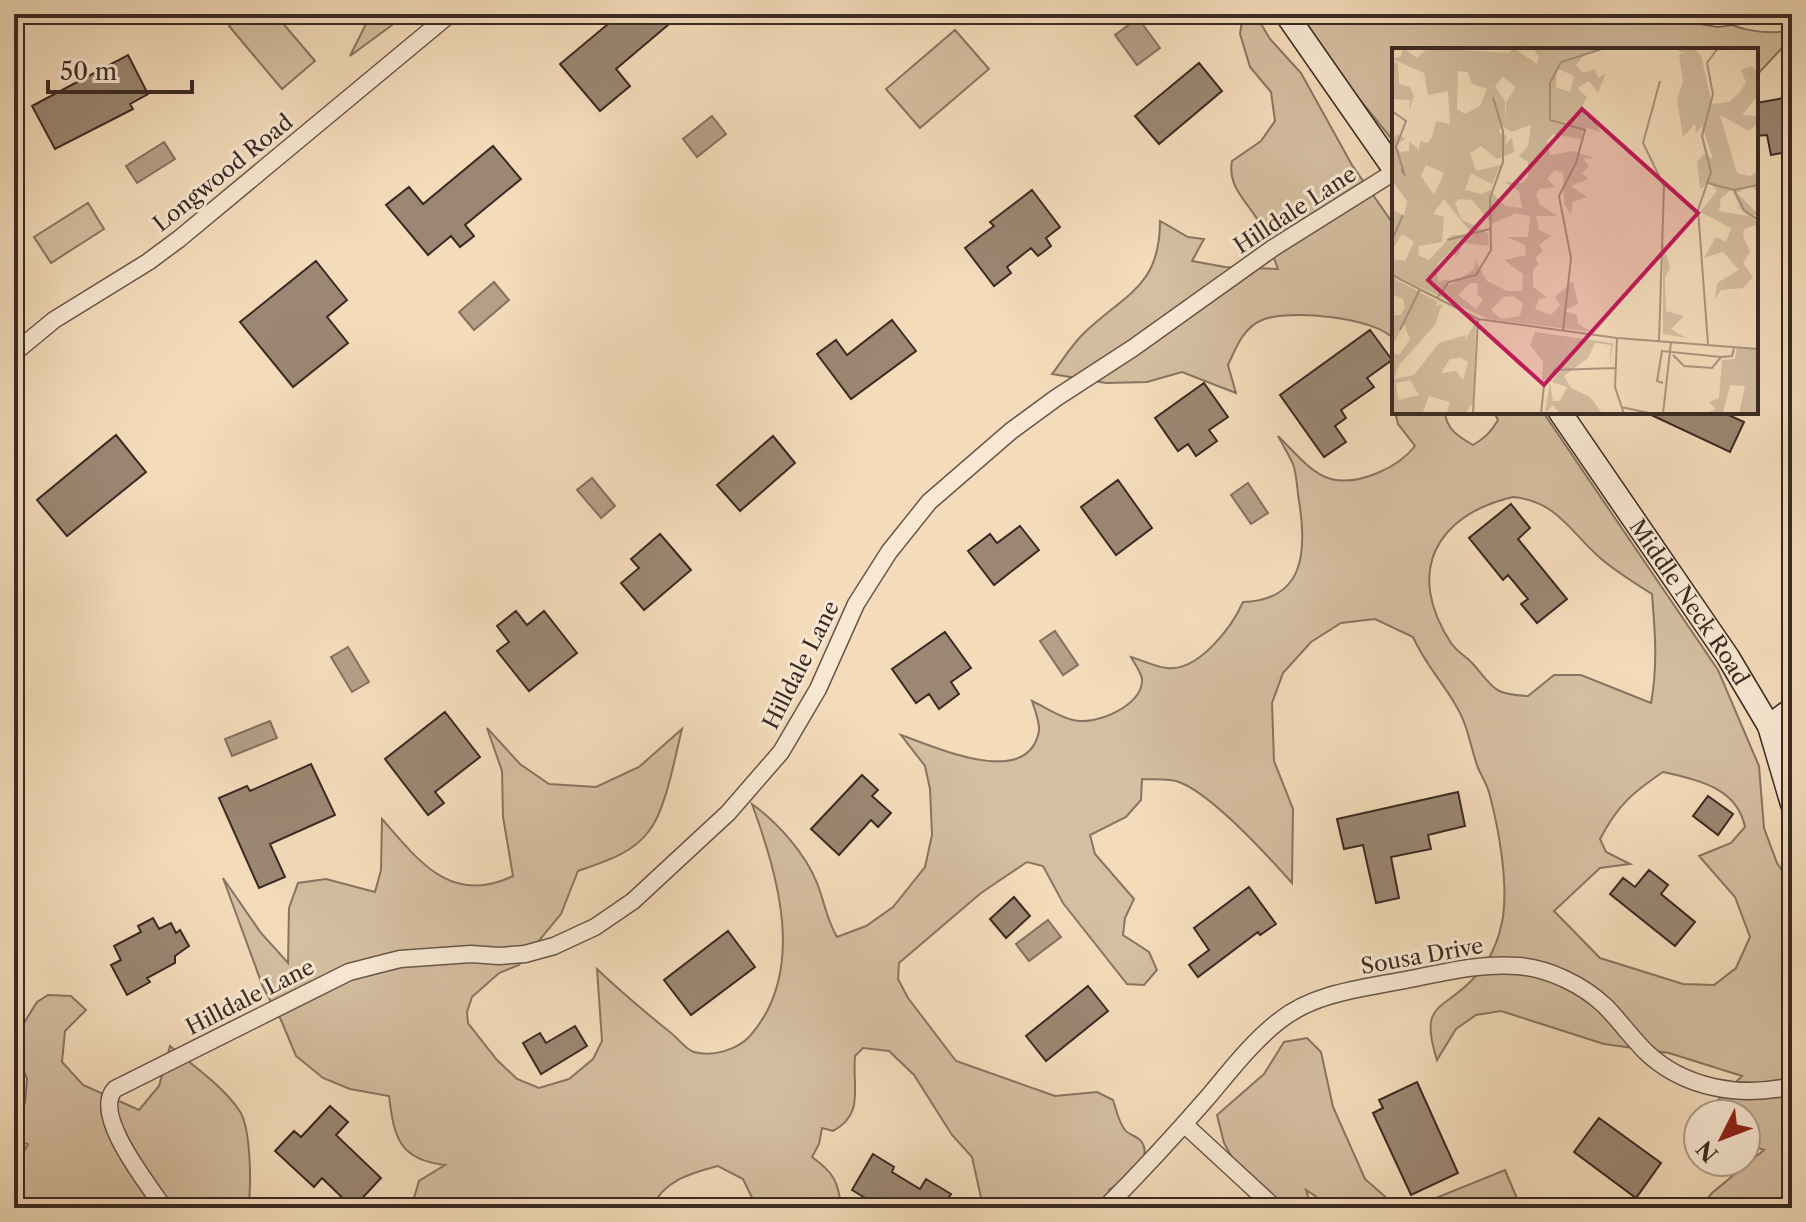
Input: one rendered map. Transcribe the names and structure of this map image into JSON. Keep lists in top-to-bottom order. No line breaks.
{"streets":{"main road":["Middle Neck Road"],"street":["Longwood Road","Hilldale Lane","Sousa Drive"]},"scale_bar":"50 m","north":"bottom left"}
